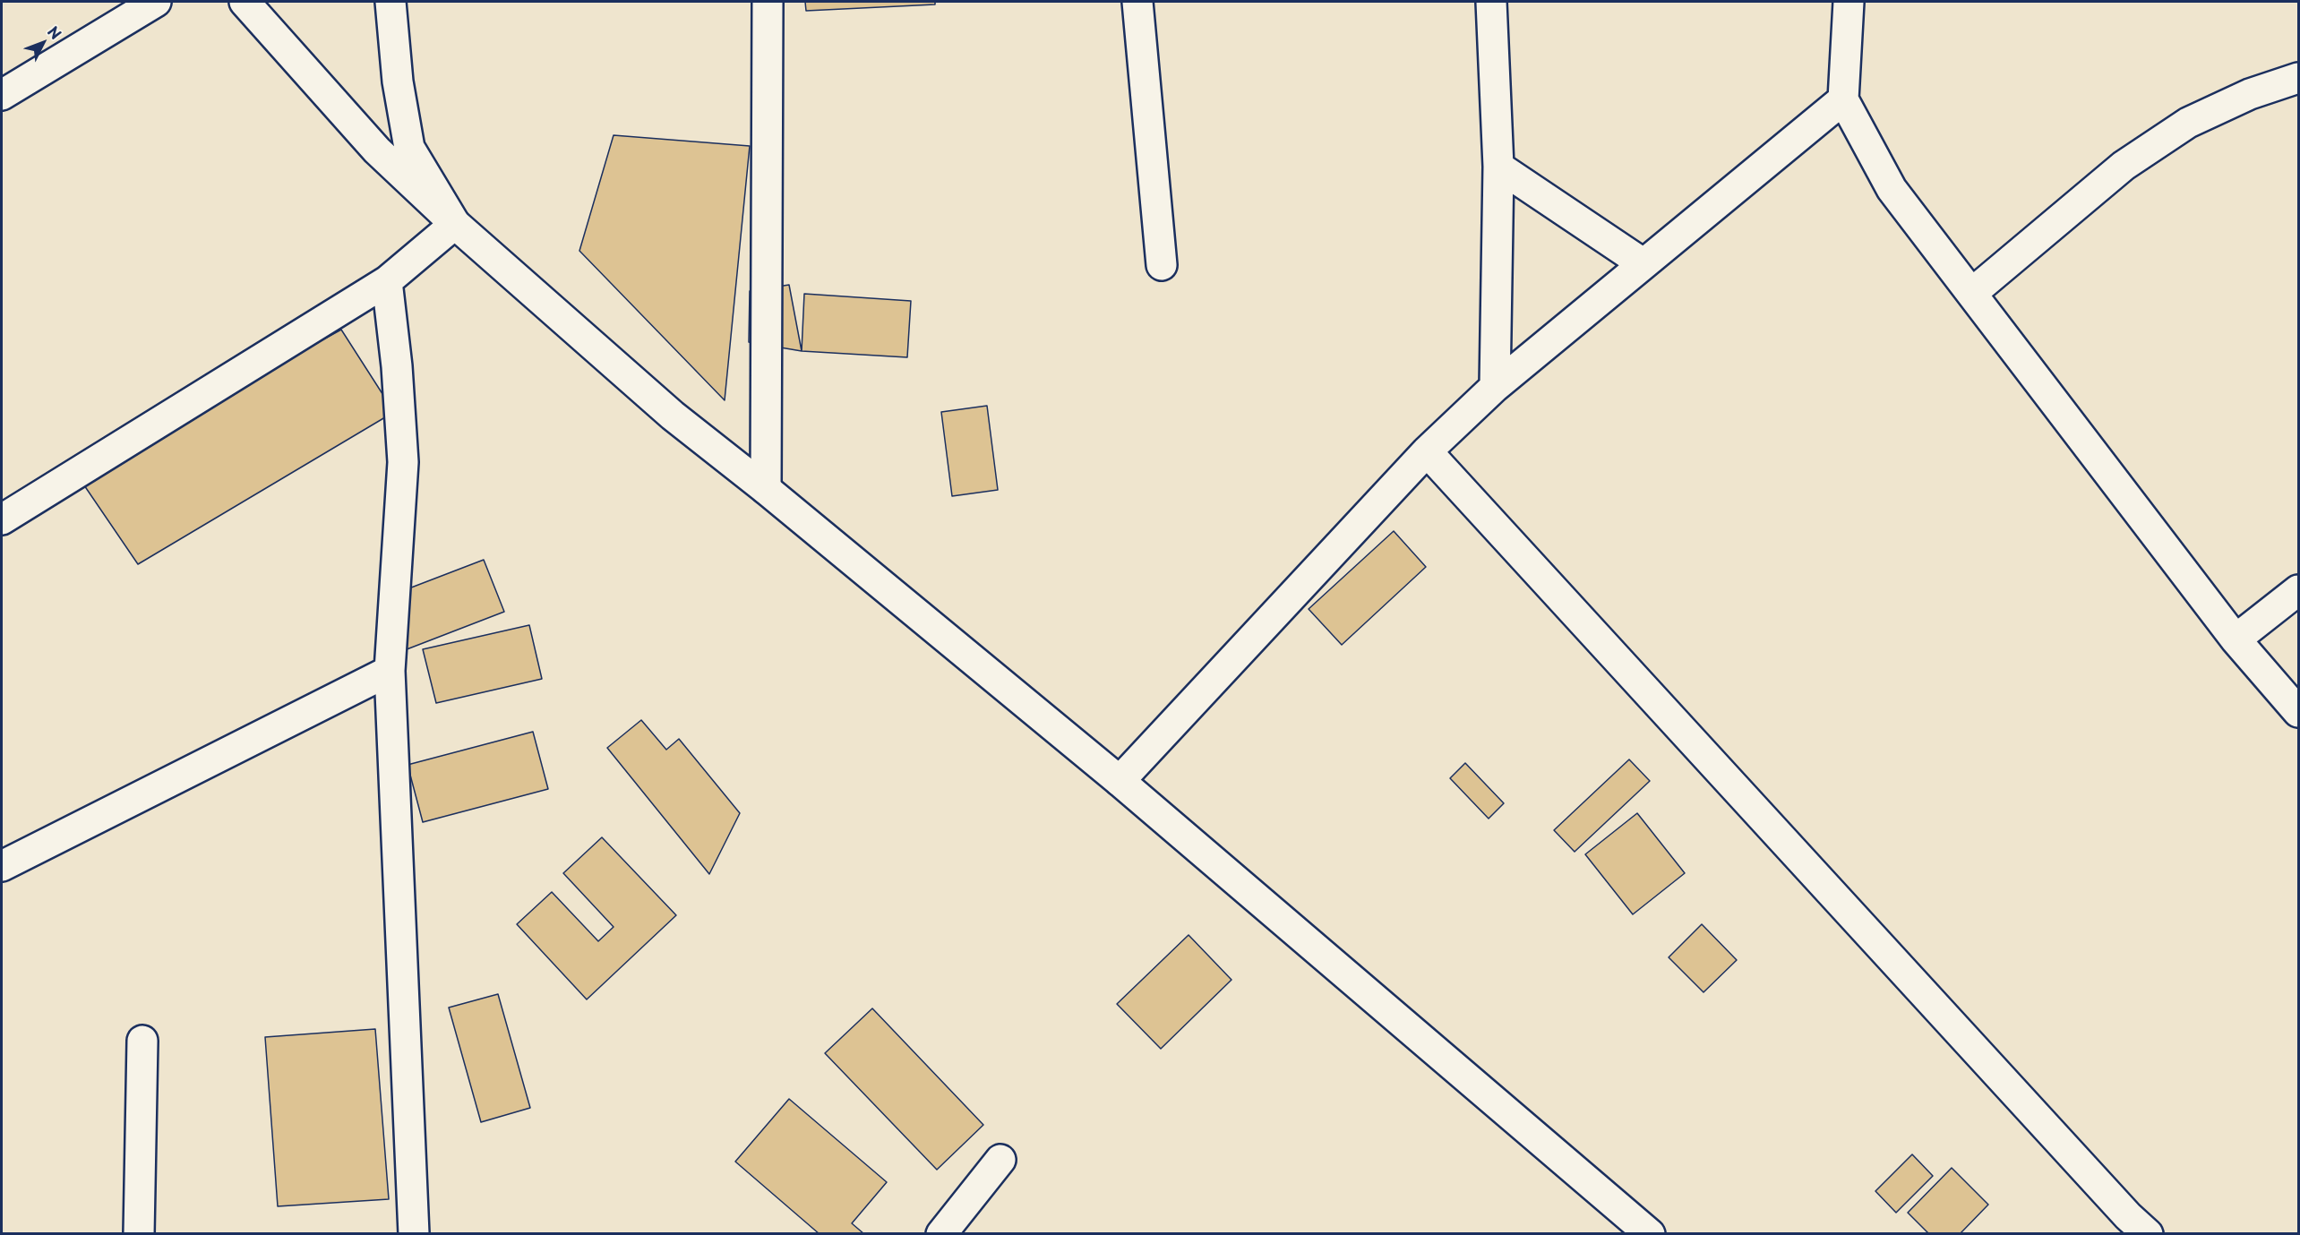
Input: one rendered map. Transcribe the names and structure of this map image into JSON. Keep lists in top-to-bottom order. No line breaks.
{"north":"top right"}
